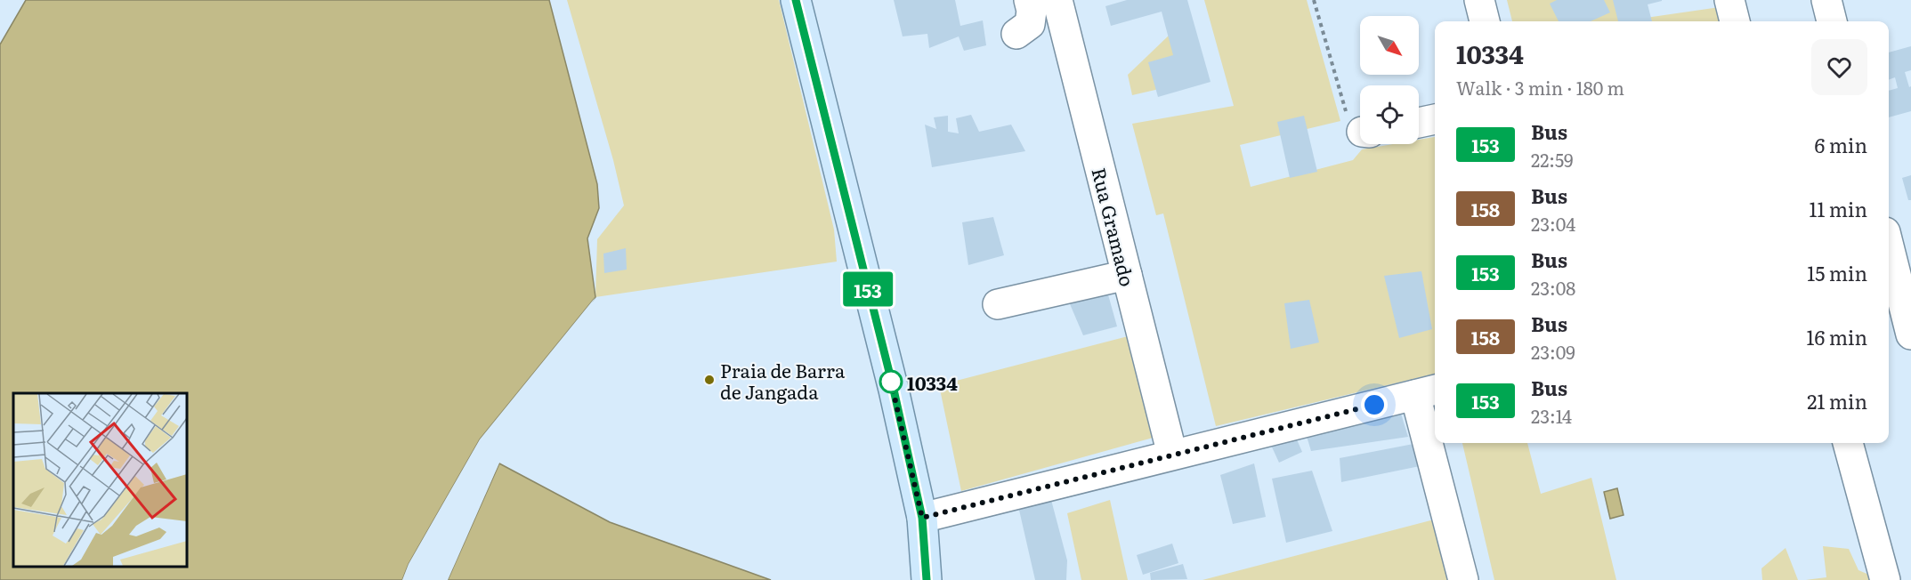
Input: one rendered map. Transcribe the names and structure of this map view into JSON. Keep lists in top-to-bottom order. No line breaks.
{"streets":{"street":["Rua Gramado"]},"places":["Praia de Barra de Jangada","10334"],"lines":["bus line 153"],"north":"bottom right","page":{"on_map":"153","heading":["10334","Walk · 3 min · 180 m"],"list":[{"mark":"153","name":"Bus","note":"22:59","value":"6 min"},{"mark":"158","name":"Bus","note":"23:04","value":"11 min"},{"mark":"153","name":"Bus","note":"23:08","value":"15 min"},{"mark":"158","name":"Bus","note":"23:09","value":"16 min"},{"mark":"153","name":"Bus","note":"23:14","value":"21 min"}]}}
